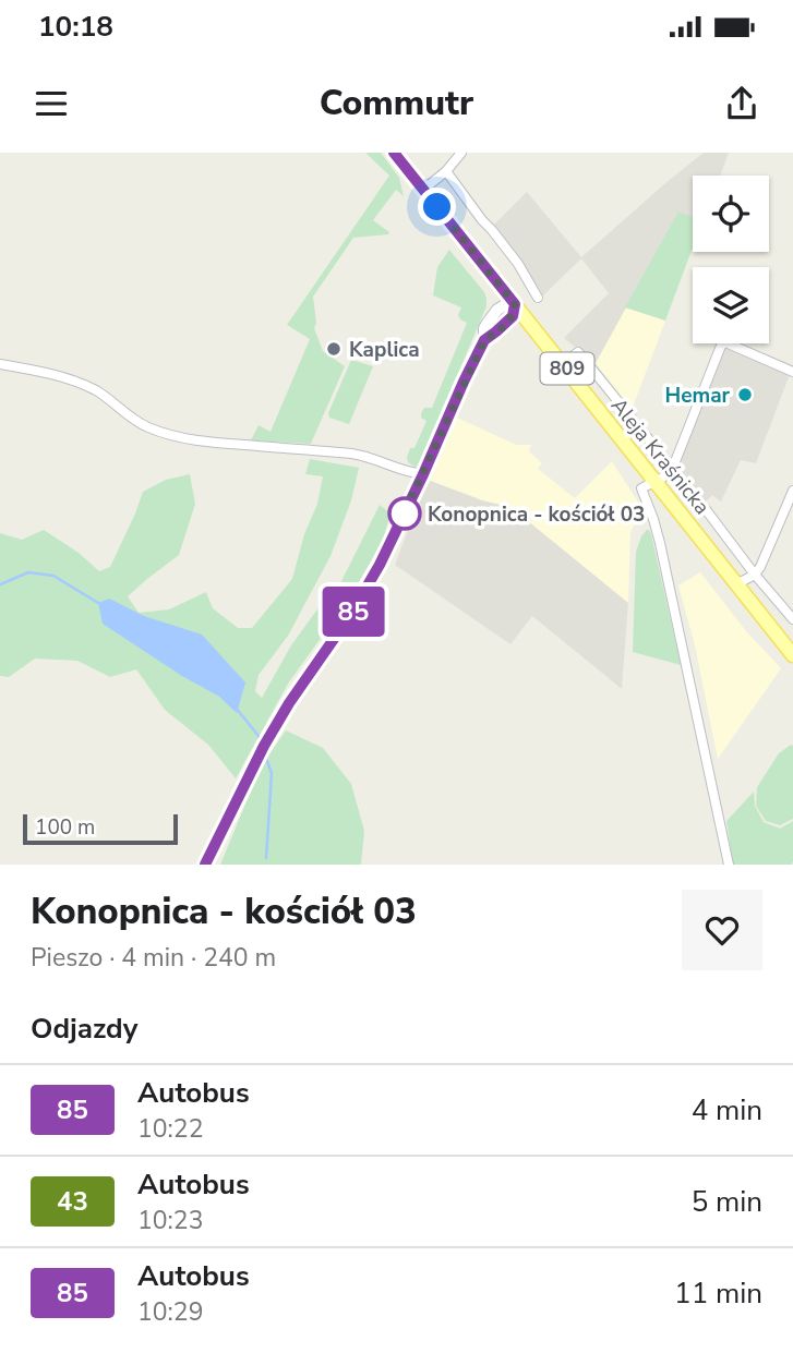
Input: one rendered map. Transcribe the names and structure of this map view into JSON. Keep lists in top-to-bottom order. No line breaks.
{"streets":{"main road":["809","Aleja Kraśnicka"]},"places":["Kaplica","Hemar","Konopnica - kościół 03"],"lines":["bus line 85"],"scale_bar":"100 m","page":{"status":"10:18","header":"Commutr","on_map":"85","scale":"100 m","heading":[["Konopnica - kościół 03","Pieszo · 4 min · 240 m"],"Odjazdy"],"list":[{"mark":"85","name":"Autobus","note":"10:22","value":"4 min"},{"mark":"43","name":"Autobus","note":"10:23","value":"5 min"},{"mark":"85","name":"Autobus","note":"10:29","value":"11 min"}]}}
